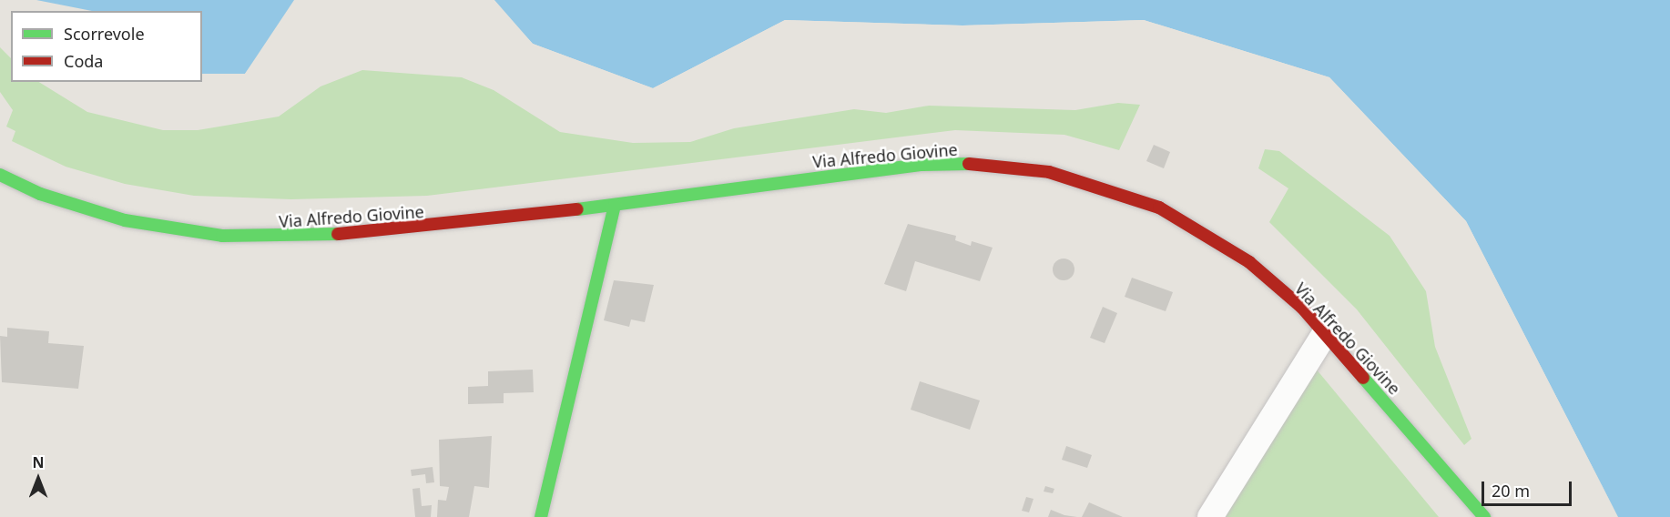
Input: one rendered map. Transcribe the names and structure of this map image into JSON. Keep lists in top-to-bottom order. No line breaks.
{"streets":{"main road":["Via Alfredo Giovine"]},"legend":["Scorrevole","Coda"],"scale_bar":"20 m","north":"top"}
